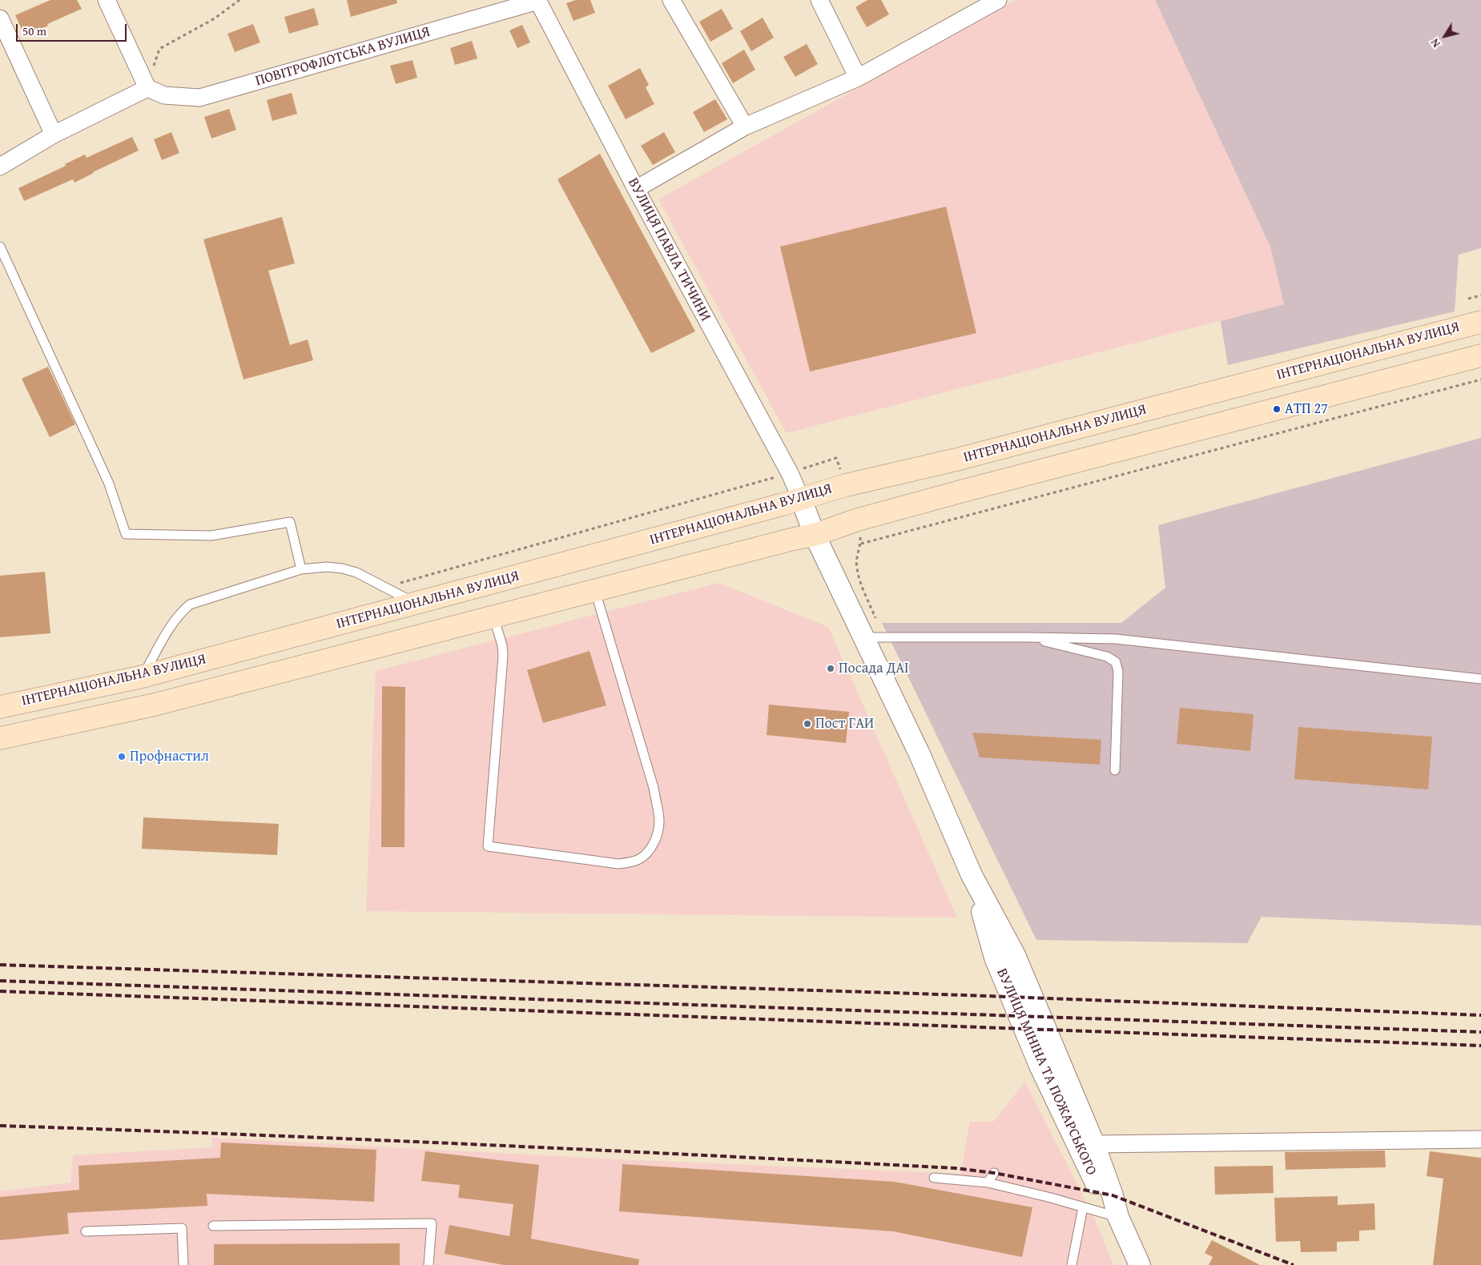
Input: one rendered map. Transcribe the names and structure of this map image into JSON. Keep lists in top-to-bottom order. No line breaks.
{"streets":{"main road":["ІНТЕРНАЦІОНАЛЬНА ВУЛИЦЯ"],"street":["ПОВІТРОФЛОТСЬКА ВУЛИЦЯ","ВУЛИЦЯ ПАВЛА ТИЧИНИ","ВУЛИЦЯ МІНІНА ТА ПОЖАРСЬКОГО"]},"crossings":[["ПОВІТРОФЛОТСЬКА ВУЛИЦЯ","ВУЛИЦЯ ПАВЛА ТИЧИНИ"],["ВУЛИЦЯ ПАВЛА ТИЧИНИ","ІНТЕРНАЦІОНАЛЬНА ВУЛИЦЯ"],["ВУЛИЦЯ ПАВЛА ТИЧИНИ","ВУЛИЦЯ МІНІНА ТА ПОЖАРСЬКОГО"],["ІНТЕРНАЦІОНАЛЬНА ВУЛИЦЯ","ВУЛИЦЯ МІНІНА ТА ПОЖАРСЬКОГО"]],"places":["АТП 27","Посада ДАІ","Пост ГАИ","Профнастил"],"scale_bar":"50 m","north":"bottom left"}
